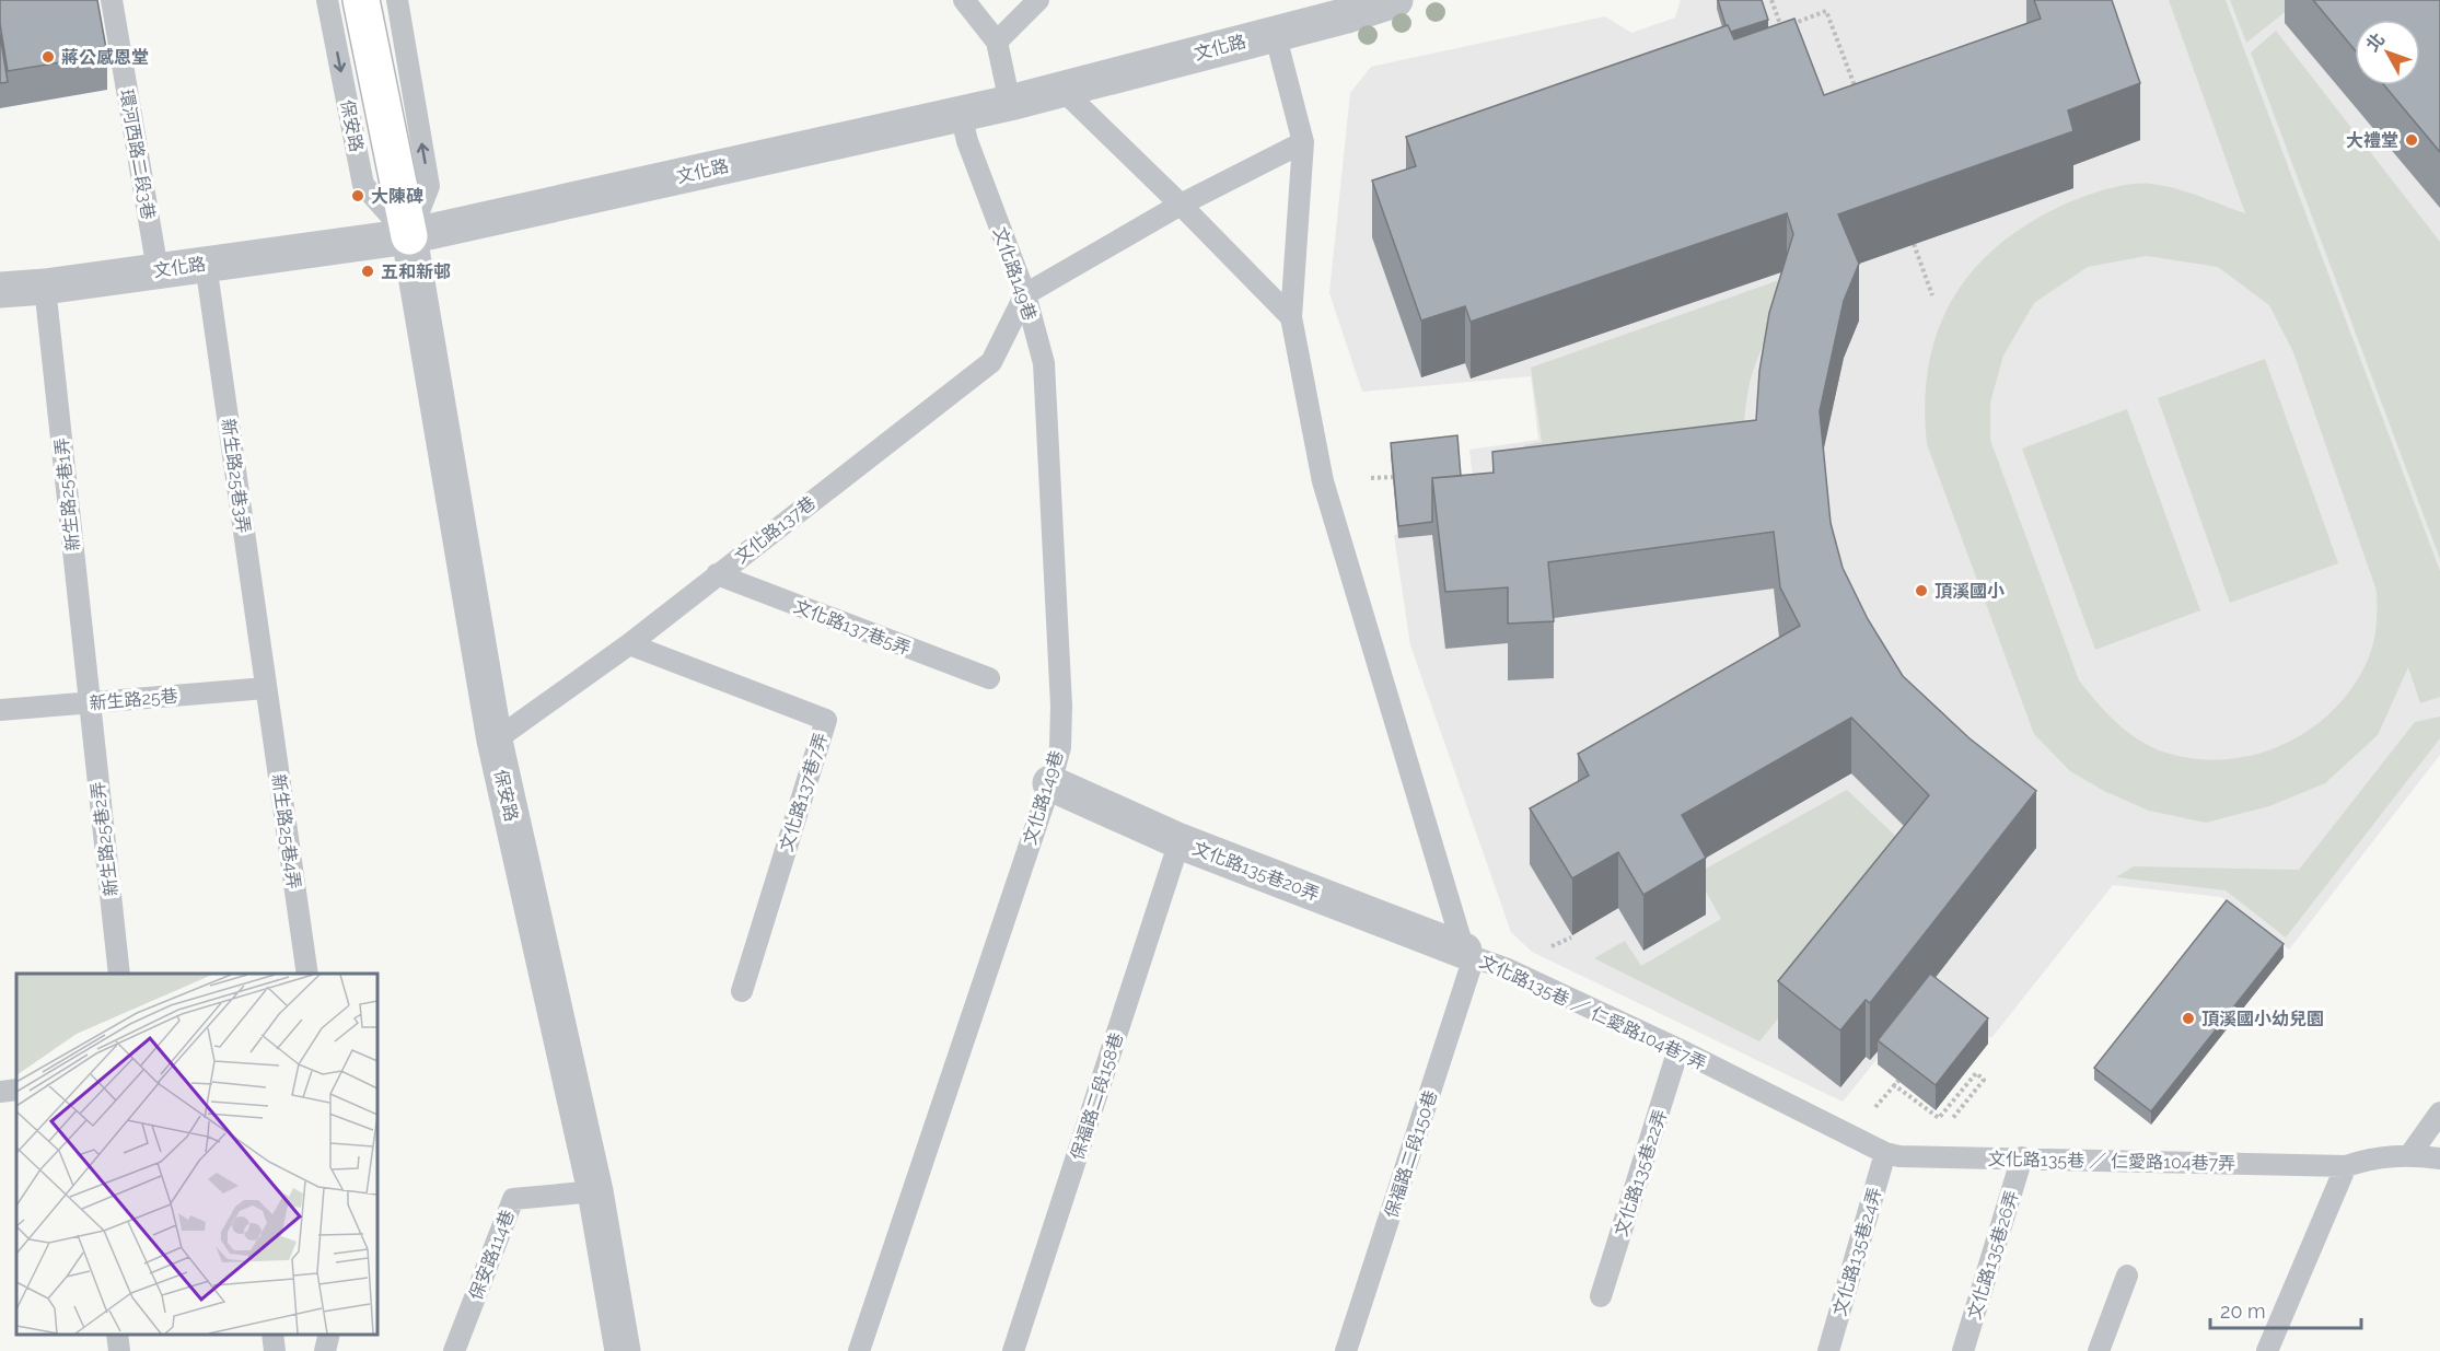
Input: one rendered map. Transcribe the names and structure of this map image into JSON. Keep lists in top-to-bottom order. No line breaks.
{"streets":{"street":["文化路","保安路","文化路135巷20弄"],"lane":["環河西路二段3巷","文化路149巷","新生路25巷3弄","新生路25巷1弄","文化路137巷","文化路137巷5弄","新生路25巷","文化路137巷7弄","新生路25巷4弄","新生路25巷2弄","文化路135巷 ／ 仁愛路104巷7弄","保福路二段158巷","保福路二段150巷","文化路135巷22弄","文化路135巷24弄","保安路114巷","文化路135巷26弄"]},"crossings":[["文化路","保安路"],["文化路","環河西路二段3巷"],["文化路","文化路149巷"],["文化路","新生路25巷3弄"],["文化路","新生路25巷1弄"],["文化路","文化路135巷 ／ 仁愛路104巷7弄"],["保安路","文化路137巷"],["保安路","保安路114巷"],["文化路149巷","文化路137巷"],["文化路149巷","文化路135巷20弄"],["新生路25巷3弄","新生路25巷"],["新生路25巷3弄","新生路25巷4弄"],["新生路25巷1弄","新生路25巷"],["新生路25巷1弄","新生路25巷2弄"],["文化路137巷","文化路137巷5弄"],["文化路137巷","文化路137巷7弄"],["新生路25巷","新生路25巷4弄"],["新生路25巷","新生路25巷2弄"],["文化路135巷20弄","文化路135巷 ／ 仁愛路104巷7弄"],["文化路135巷20弄","保福路二段158巷"],["文化路135巷20弄","保福路二段150巷"],["文化路135巷 ／ 仁愛路104巷7弄","保福路二段150巷"],["文化路135巷 ／ 仁愛路104巷7弄","文化路135巷22弄"],["文化路135巷 ／ 仁愛路104巷7弄","文化路135巷24弄"],["文化路135巷 ／ 仁愛路104巷7弄","文化路135巷26弄"]],"places":["蔣公感恩堂","大禮堂","大陳碑","五和新邨","頂溪國小","頂溪國小幼兒園"],"scale_bar":"20 m","north":"top left"}
